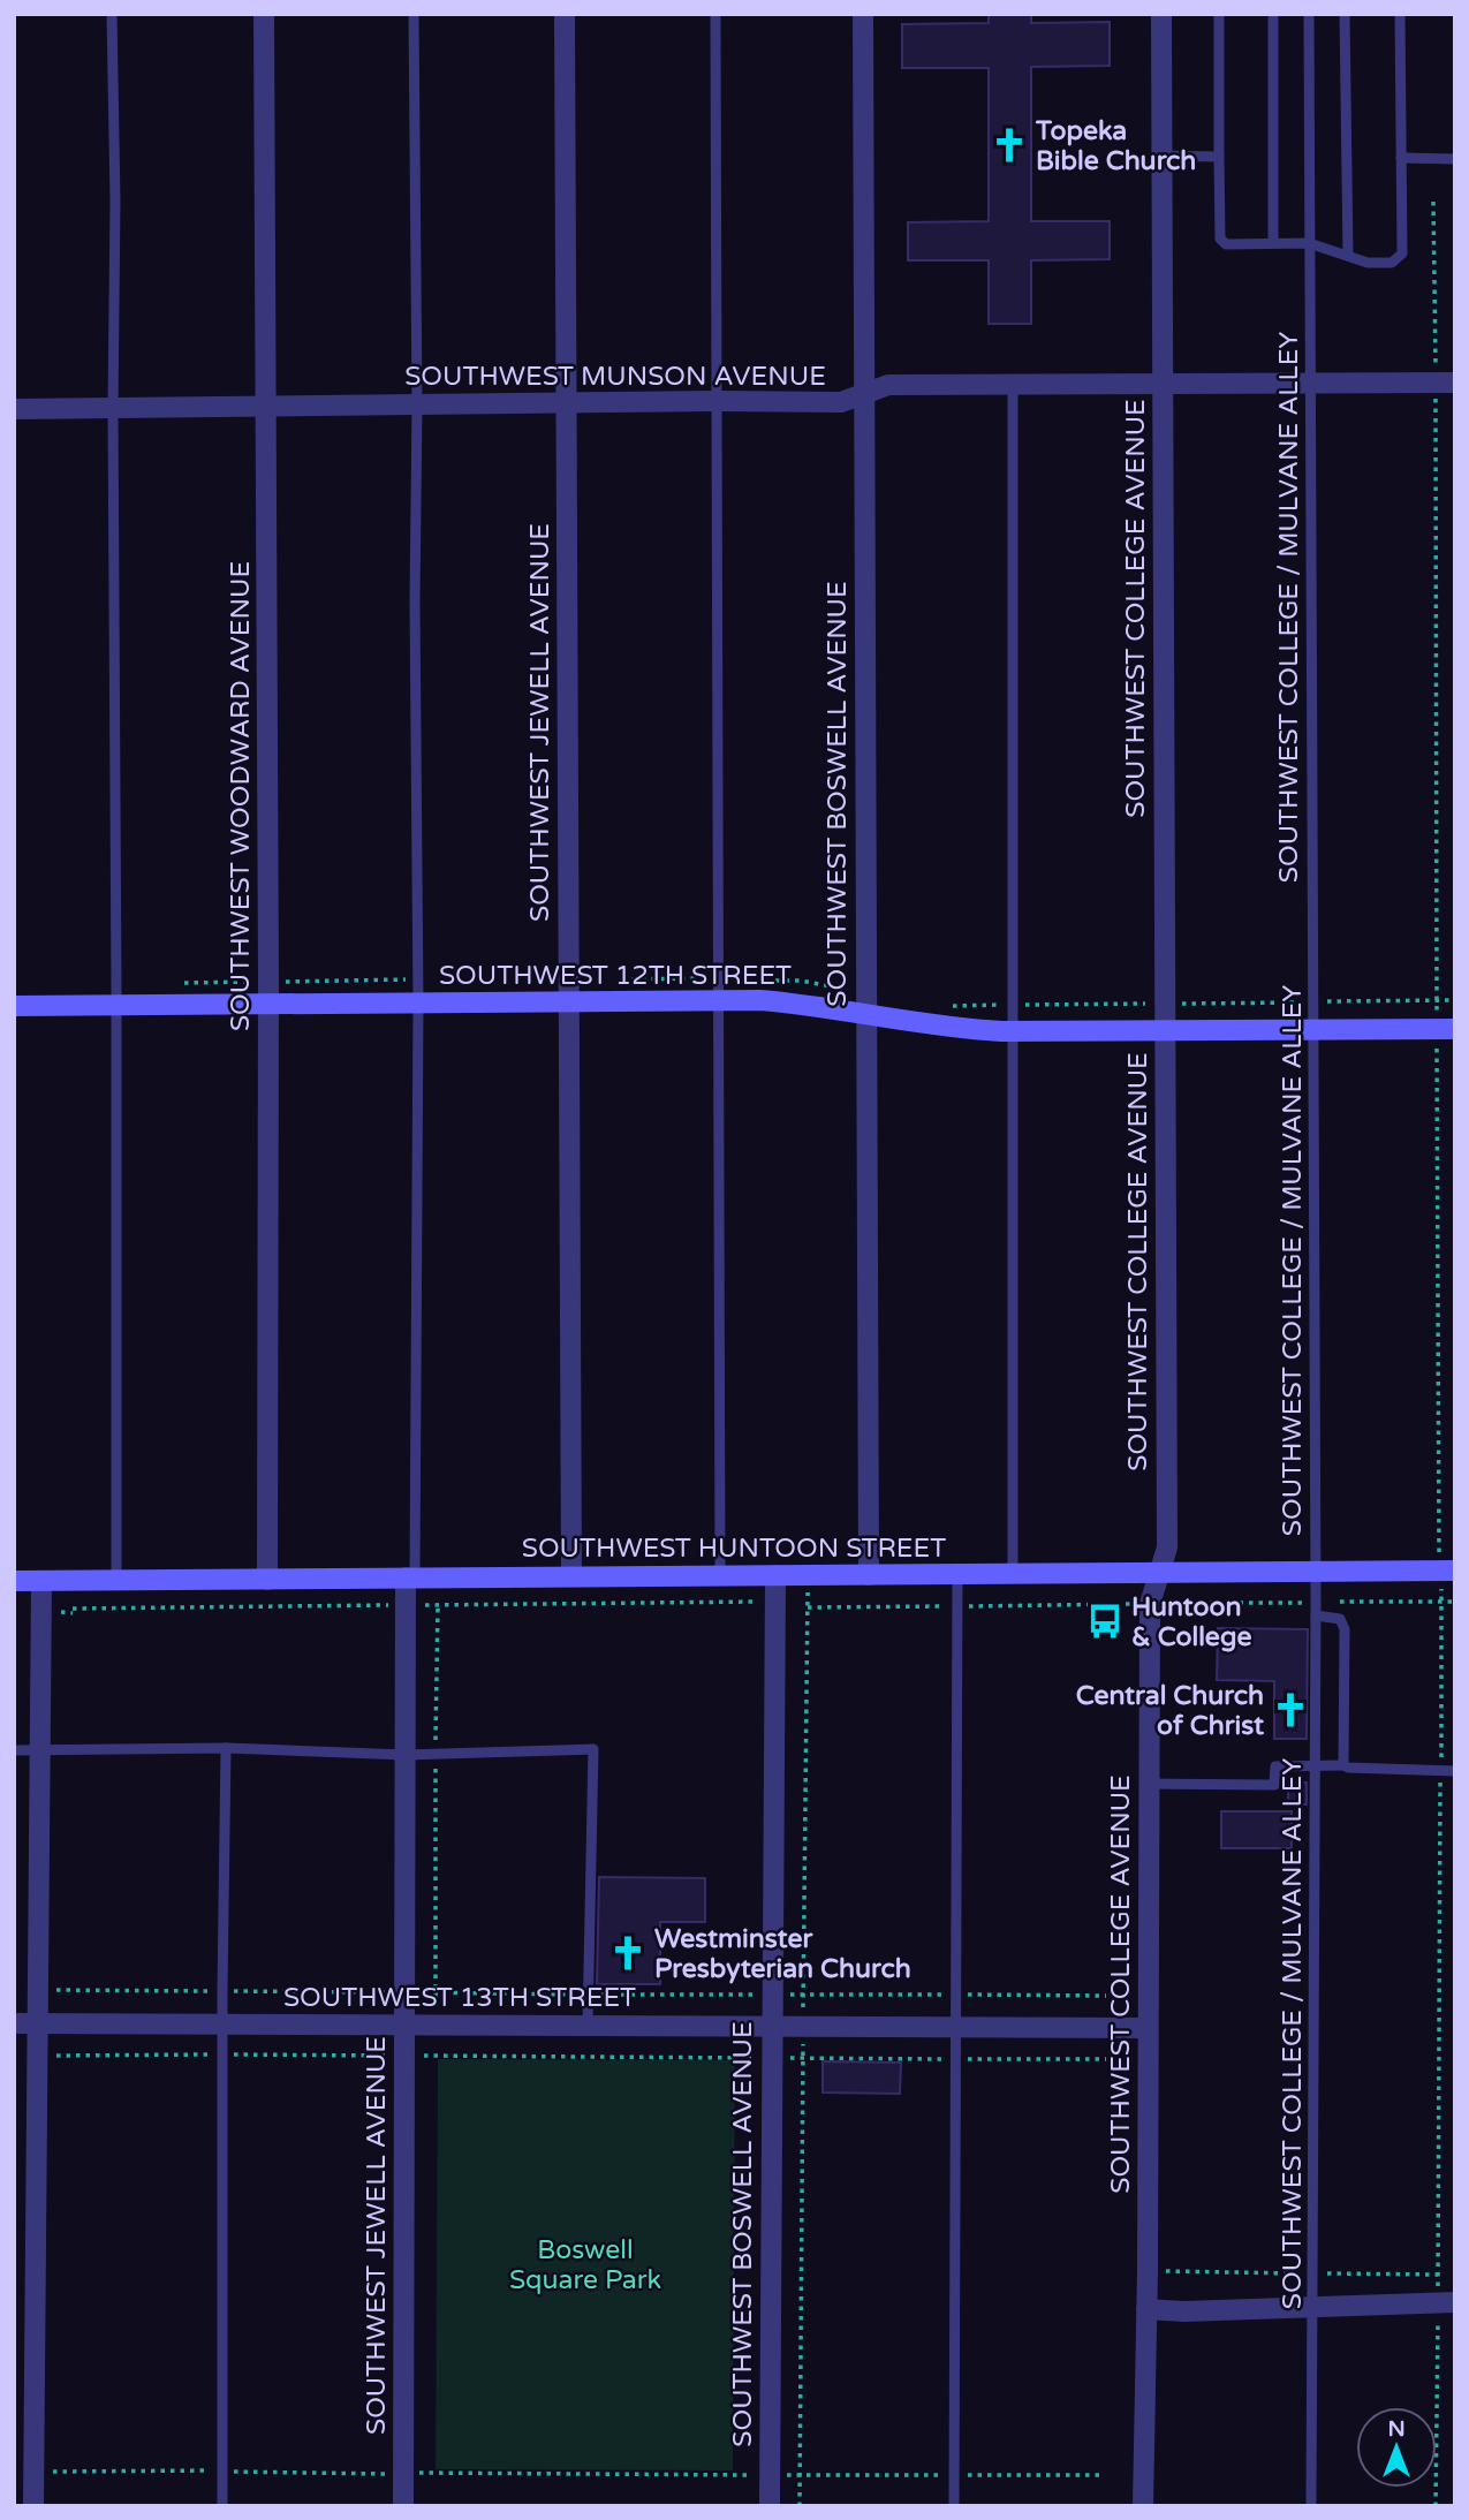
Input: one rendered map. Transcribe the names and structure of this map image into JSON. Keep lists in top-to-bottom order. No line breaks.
{"streets":{"main road":["SOUTHWEST 12TH STREET","SOUTHWEST HUNTOON STREET"],"street":["SOUTHWEST MUNSON AVENUE","SOUTHWEST COLLEGE AVENUE","SOUTHWEST JEWELL AVENUE","SOUTHWEST BOSWELL AVENUE","SOUTHWEST WOODWARD AVENUE","SOUTHWEST 13TH STREET"],"lane":["SOUTHWEST COLLEGE / MULVANE ALLEY"]},"crossings":[["SOUTHWEST MUNSON AVENUE","SOUTHWEST COLLEGE / MULVANE ALLEY"],["SOUTHWEST MUNSON AVENUE","SOUTHWEST COLLEGE AVENUE"],["SOUTHWEST MUNSON AVENUE","SOUTHWEST JEWELL AVENUE"],["SOUTHWEST MUNSON AVENUE","SOUTHWEST BOSWELL AVENUE"],["SOUTHWEST MUNSON AVENUE","SOUTHWEST WOODWARD AVENUE"],["SOUTHWEST COLLEGE / MULVANE ALLEY","SOUTHWEST 12TH STREET"],["SOUTHWEST COLLEGE / MULVANE ALLEY","SOUTHWEST HUNTOON STREET"],["SOUTHWEST COLLEGE AVENUE","SOUTHWEST 12TH STREET"],["SOUTHWEST COLLEGE AVENUE","SOUTHWEST HUNTOON STREET"],["SOUTHWEST COLLEGE AVENUE","SOUTHWEST 13TH STREET"],["SOUTHWEST JEWELL AVENUE","SOUTHWEST 12TH STREET"],["SOUTHWEST JEWELL AVENUE","SOUTHWEST HUNTOON STREET"],["SOUTHWEST JEWELL AVENUE","SOUTHWEST 13TH STREET"],["SOUTHWEST BOSWELL AVENUE","SOUTHWEST 12TH STREET"],["SOUTHWEST BOSWELL AVENUE","SOUTHWEST HUNTOON STREET"],["SOUTHWEST BOSWELL AVENUE","SOUTHWEST 13TH STREET"],["SOUTHWEST WOODWARD AVENUE","SOUTHWEST 12TH STREET"],["SOUTHWEST WOODWARD AVENUE","SOUTHWEST HUNTOON STREET"]],"parks":["Boswell Square Park"],"places":{"church":["Topeka Bible Church","Central Church of Christ","Westminster Presbyterian Church"],"bus stop":["Huntoon & College"]},"north":"top"}
